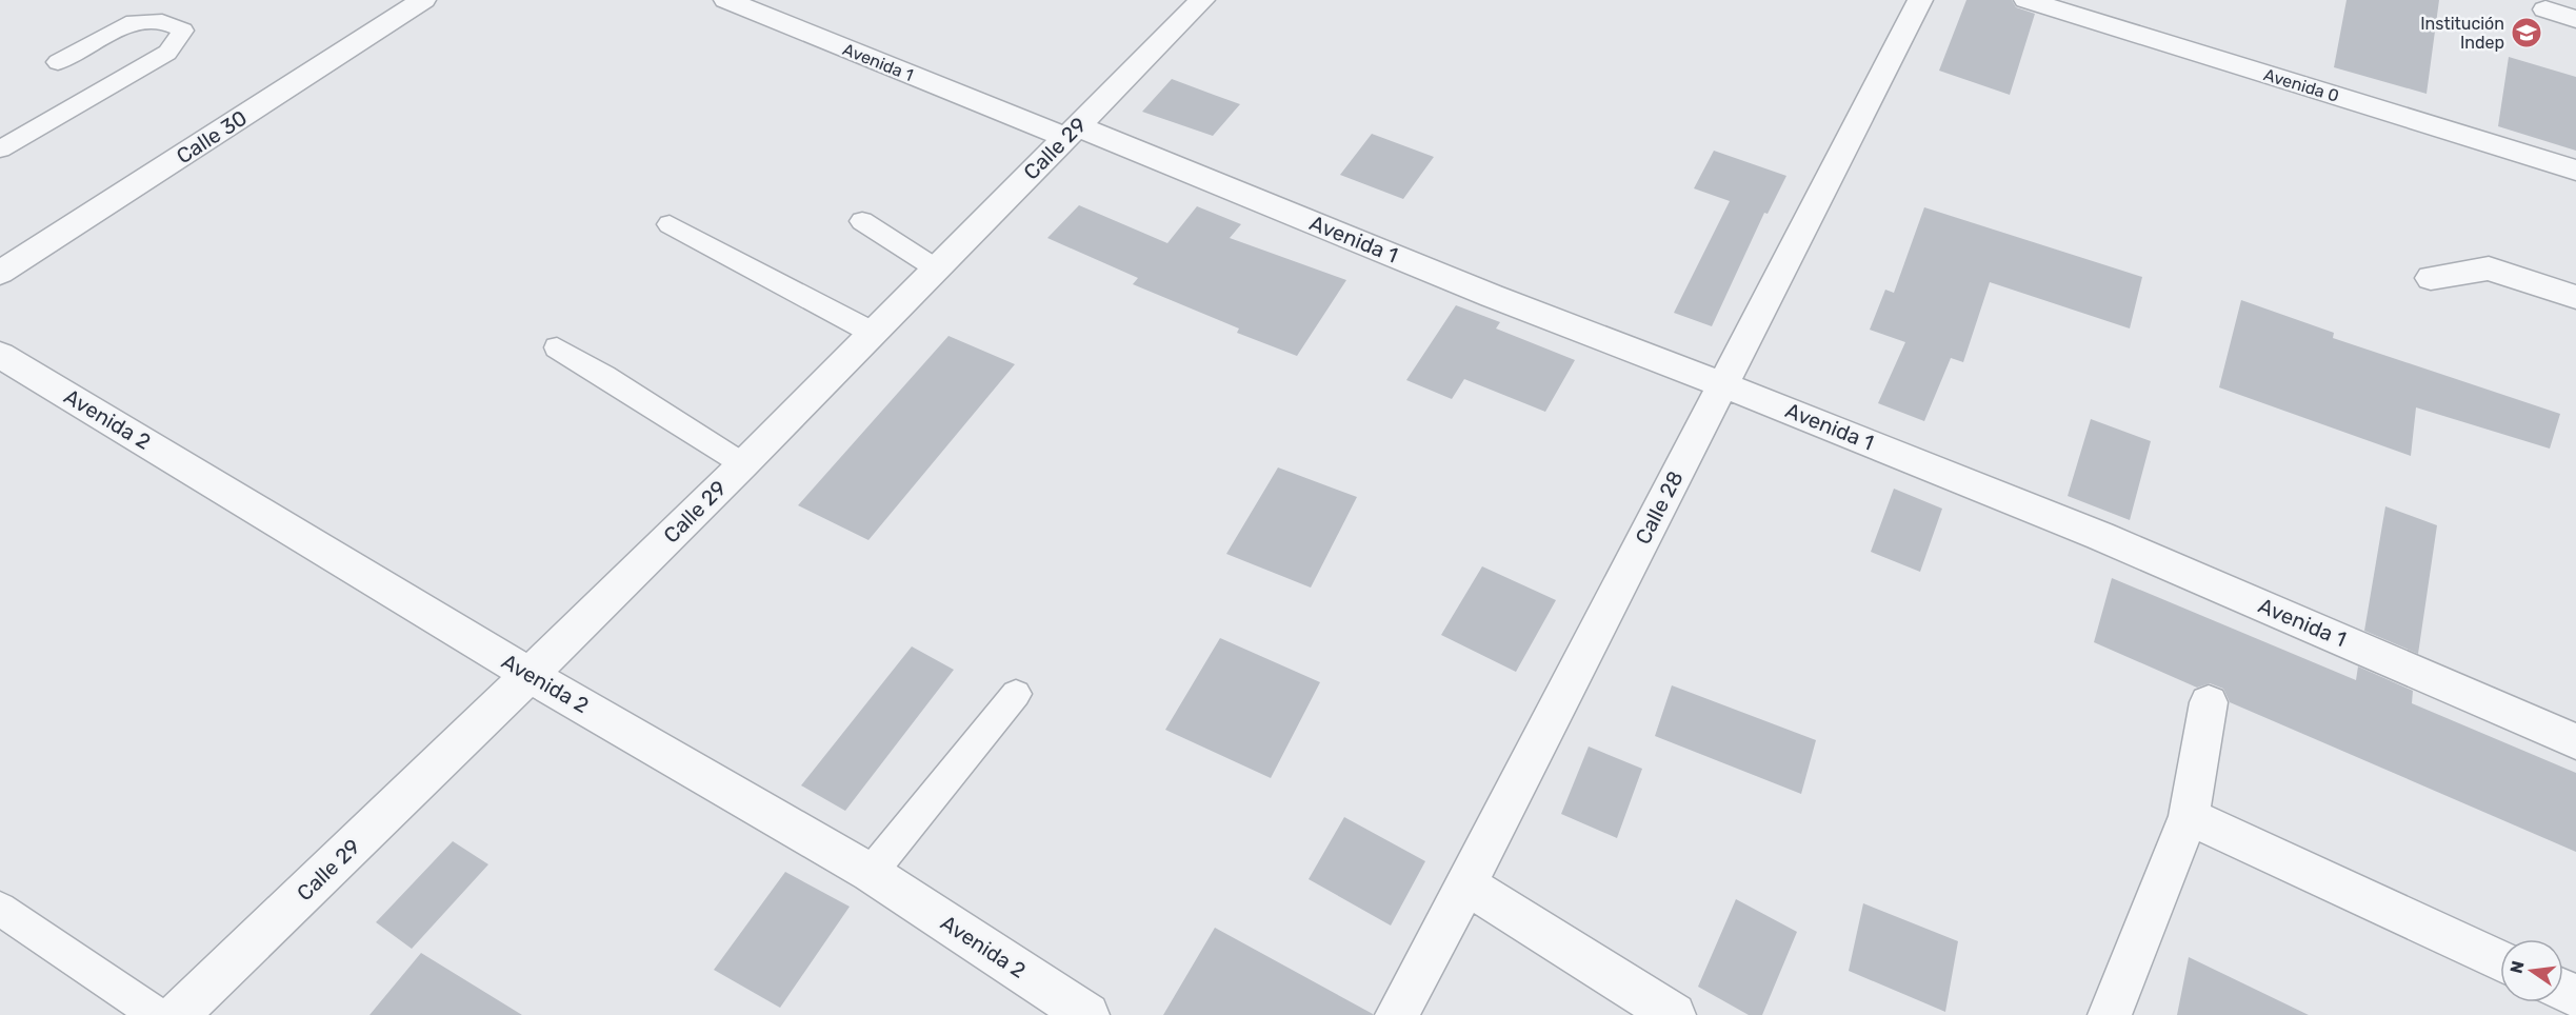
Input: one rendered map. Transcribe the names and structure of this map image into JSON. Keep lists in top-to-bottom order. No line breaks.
{"streets":{"street":["Avenida 1","Avenida 0","Calle 30","Calle 29","Avenida 2","Calle 28"]},"crossings":[["Avenida 1","Calle 29"],["Avenida 1","Calle 28"],["Calle 29","Avenida 2"]],"places":{"school or university":["Institución Indep"]},"north":"left"}
